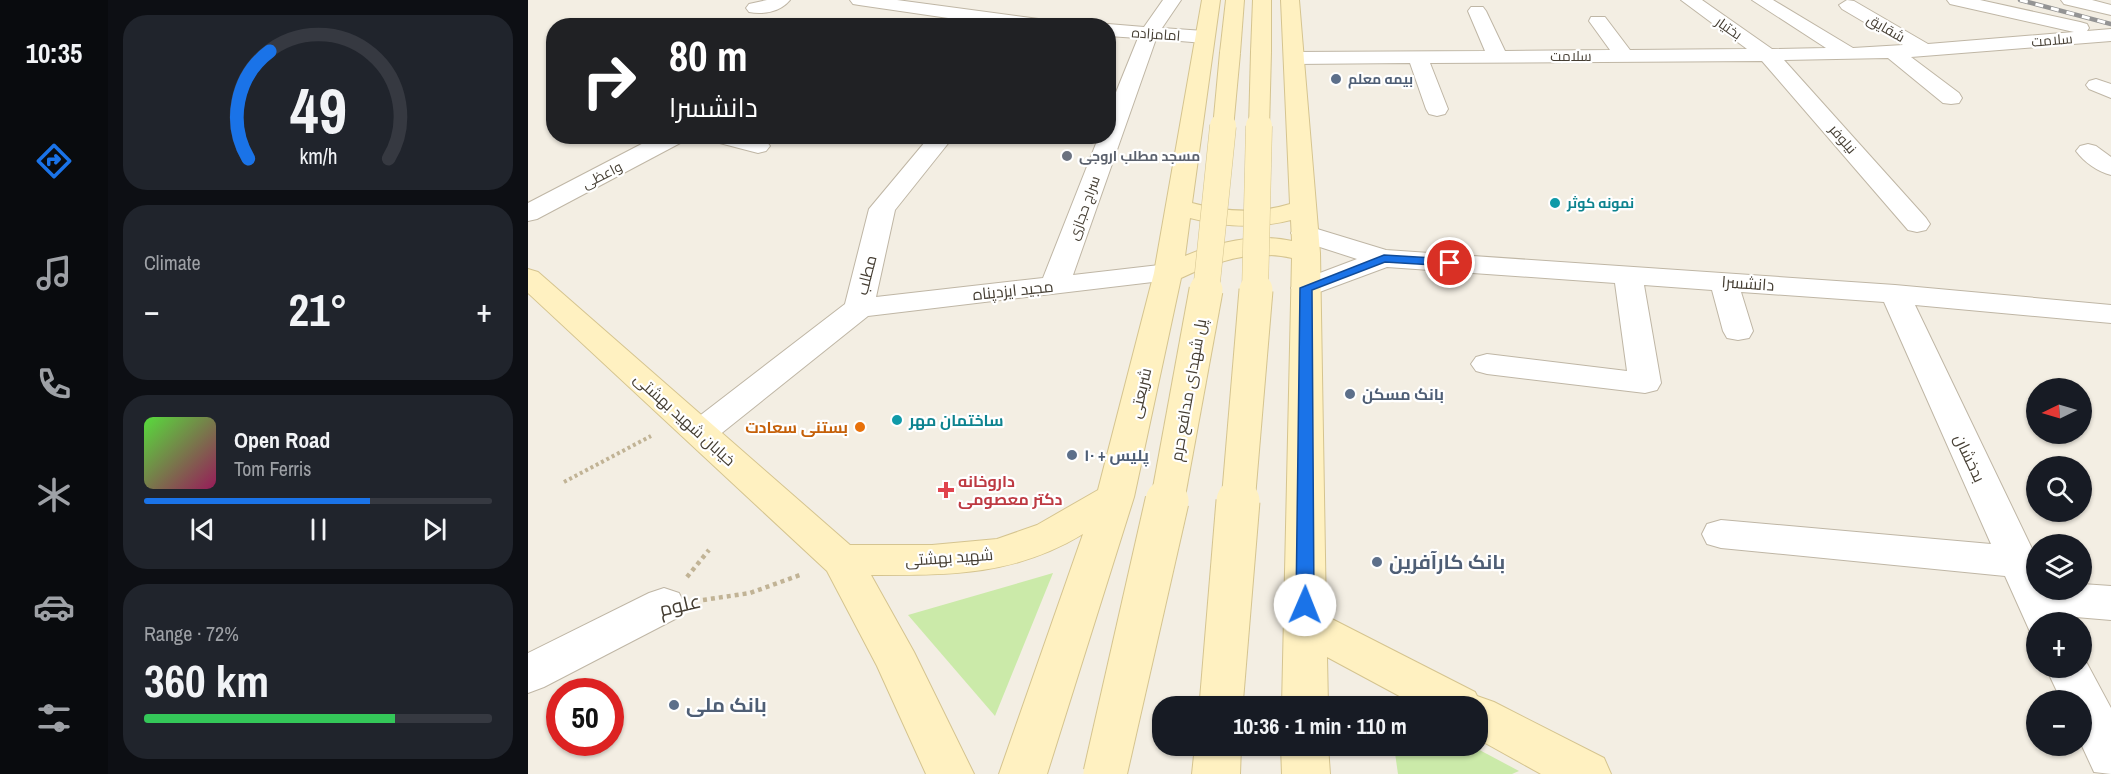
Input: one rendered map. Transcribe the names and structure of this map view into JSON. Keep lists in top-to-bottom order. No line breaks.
{"streets":{"main road":["پل شهدای مدافع حرم","شریعتی","خیابان شهید بهشتی","شهید بهشتی"],"street":["بختیار","شقایق","امامزاده","سلامت","نیلوفر","واعظی","سراج حجازی","مطلب","دانشسرا","مجید ایزدپناه","بدخشان","علوم"]},"crossings":[["بختیار","سلامت"],["بختیار","نیلوفر"],["شقایق","سلامت"],["امامزاده","سراج حجازی"],["امامزاده","پل شهدای مدافع حرم"],["امامزاده","شریعتی"],["سلامت","نیلوفر"],["سراج حجازی","مجید ایزدپناه"],["مطلب","مجید ایزدپناه"],["مطلب","خیابان شهید بهشتی"],["دانشسرا","بدخشان"],["مجید ایزدپناه","شریعتی"],["پل شهدای مدافع حرم","شریعتی"],["شریعتی","شهید بهشتی"],["خیابان شهید بهشتی","شهید بهشتی"],["خیابان شهید بهشتی","علوم"],["شهید بهشتی","علوم"]],"places":{"other":["بیمه معلم","مسجد مطلب اروجی","نمونه کوثر","بانک مسکن","ساختمان مهر","بستنی سعادت","پلیس + ۱۰","بانک کارآفرین","بانک ملی"],"health":["داروخانه دکتر معصومی"]},"north":"left","page":{"tabs":"10:35","turn":["80 m","دانشسرا"],"tile":["Climate",["Range · 72%","360 km"]],"heat":["−","21°","+"],"map_buttons":["+","−"],"song":["Open Road","Tom Ferris"],"limit":"50","trip":"10:36 · 1 min · 110 m","gauge":["49","km/h"]}}
